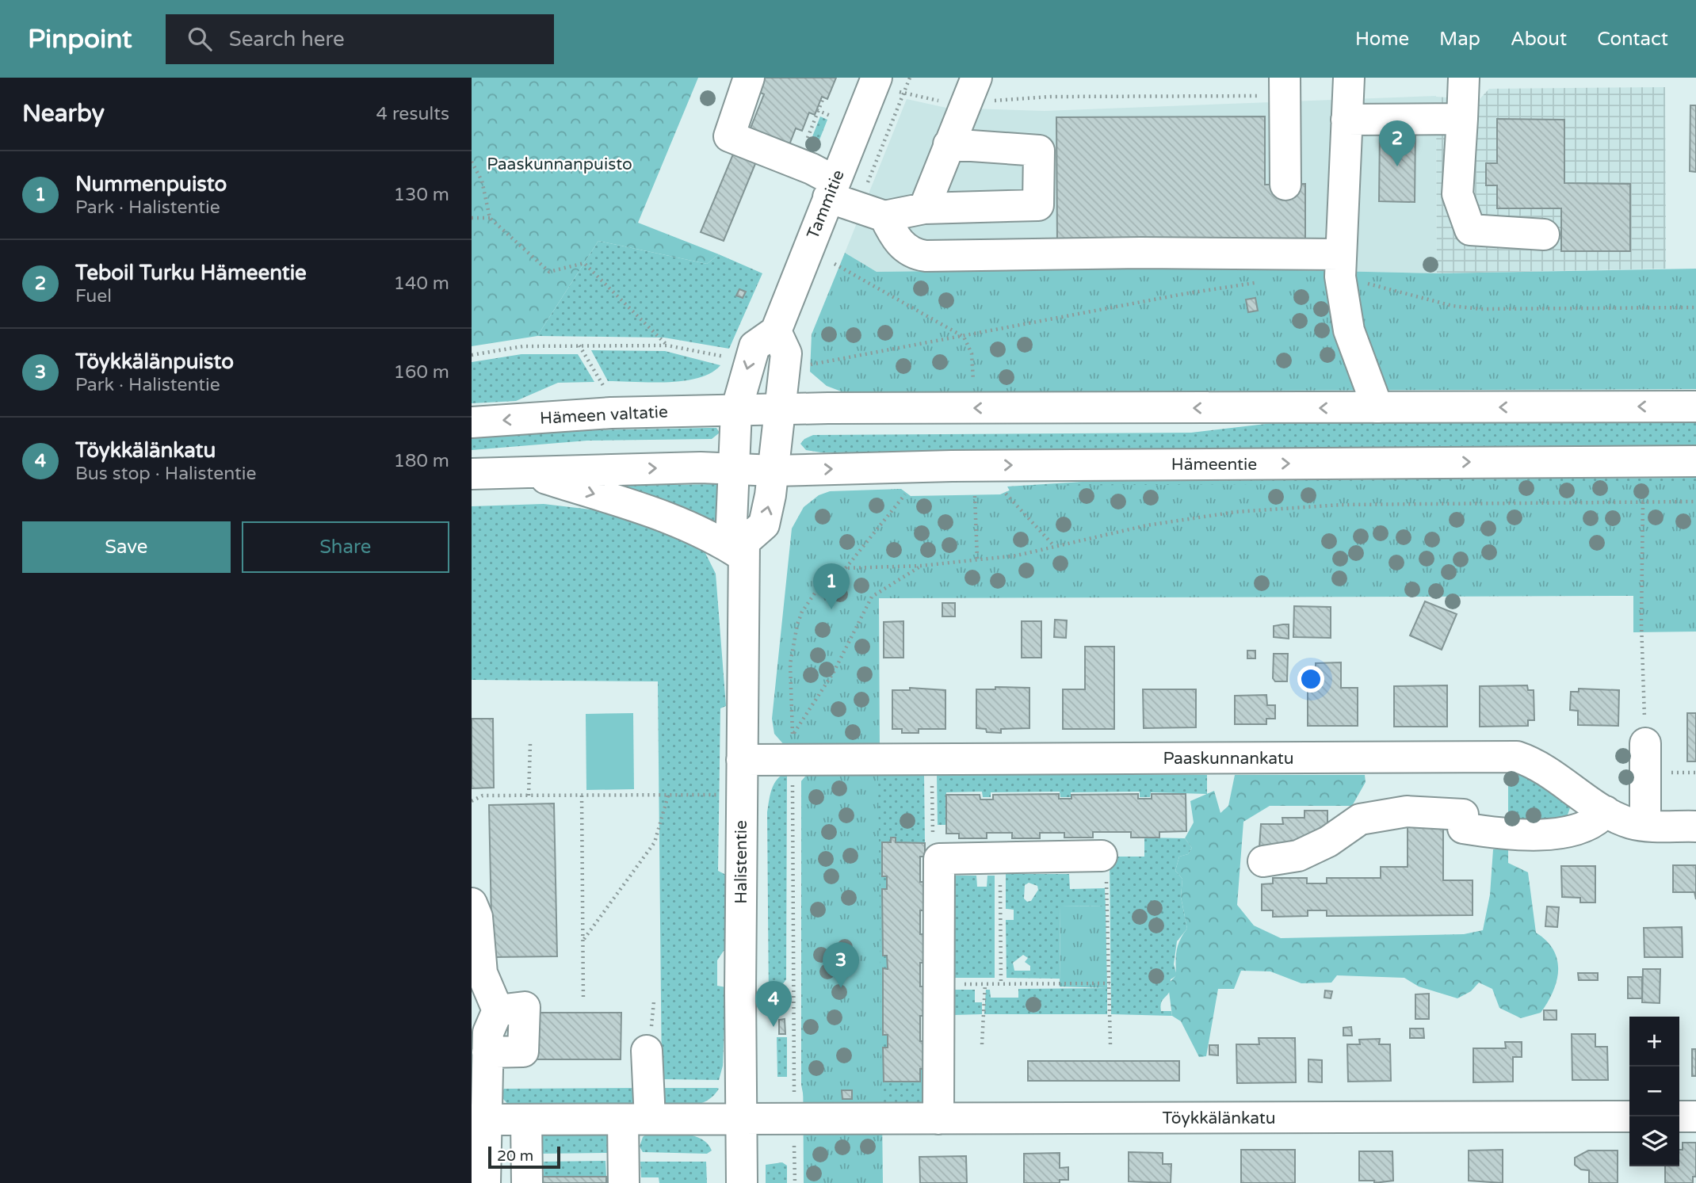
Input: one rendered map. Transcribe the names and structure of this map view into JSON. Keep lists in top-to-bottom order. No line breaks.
{"streets":{"main road":["Tammitie","Hämeen valtatie","Hämeentie","Paaskunnankatu","Halistentie","Töykkälänkatu"]},"crossings":[["Hämeen valtatie","Halistentie"],["Hämeentie","Halistentie"],["Paaskunnankatu","Halistentie"],["Halistentie","Töykkälänkatu"]],"parks":["Paaskunnanpuisto"],"scale_bar":"20 m","page":{"header":"Pinpoint","search":"Search here","nav":["Home","Map","About","Contact"],"heading":["Nearby","4 results"],"pins":["2","1","3","4"],"list":[{"mark":"1","name":"Nummenpuisto","note":"Park · Halistentie","value":"130 m"},{"mark":"2","name":"Teboil Turku Hämeentie","note":"Fuel","value":"140 m"},{"mark":"3","name":"Töykkälänpuisto","note":"Park · Halistentie","value":"160 m"},{"mark":"4","name":"Töykkälänkatu","note":"Bus stop · Halistentie","value":"180 m"}],"buttons":["Save","Share"],"map_buttons":["+","−"],"scale":"20 m"}}
